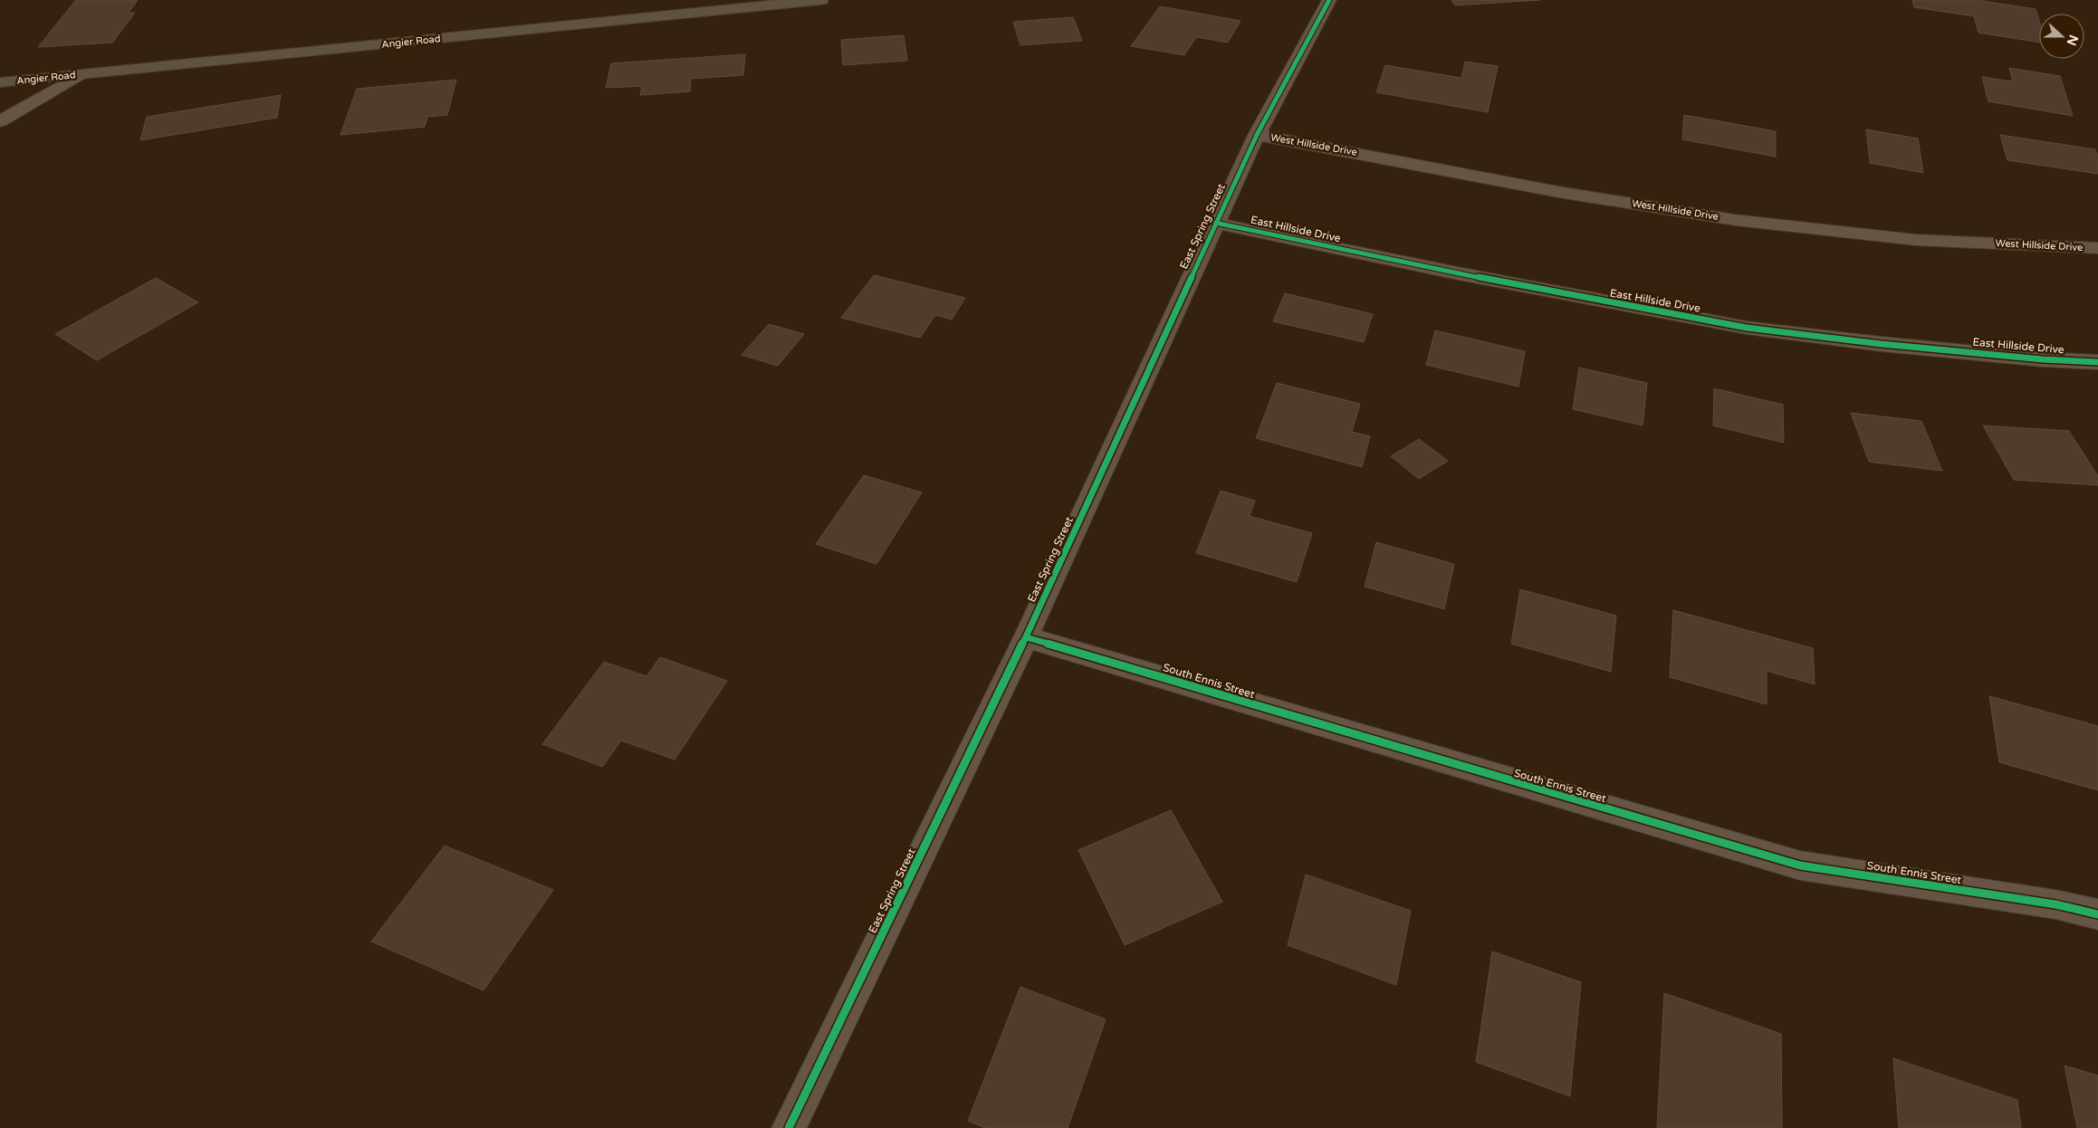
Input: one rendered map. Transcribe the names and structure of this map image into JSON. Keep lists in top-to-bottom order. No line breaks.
{"streets":{"street":["Angier Road","West Hillside Drive","East Spring Street","East Hillside Drive","South Ennis Street"]},"crossings":[["West Hillside Drive","East Spring Street"],["East Spring Street","East Hillside Drive"],["East Spring Street","South Ennis Street"]],"north":"right"}
